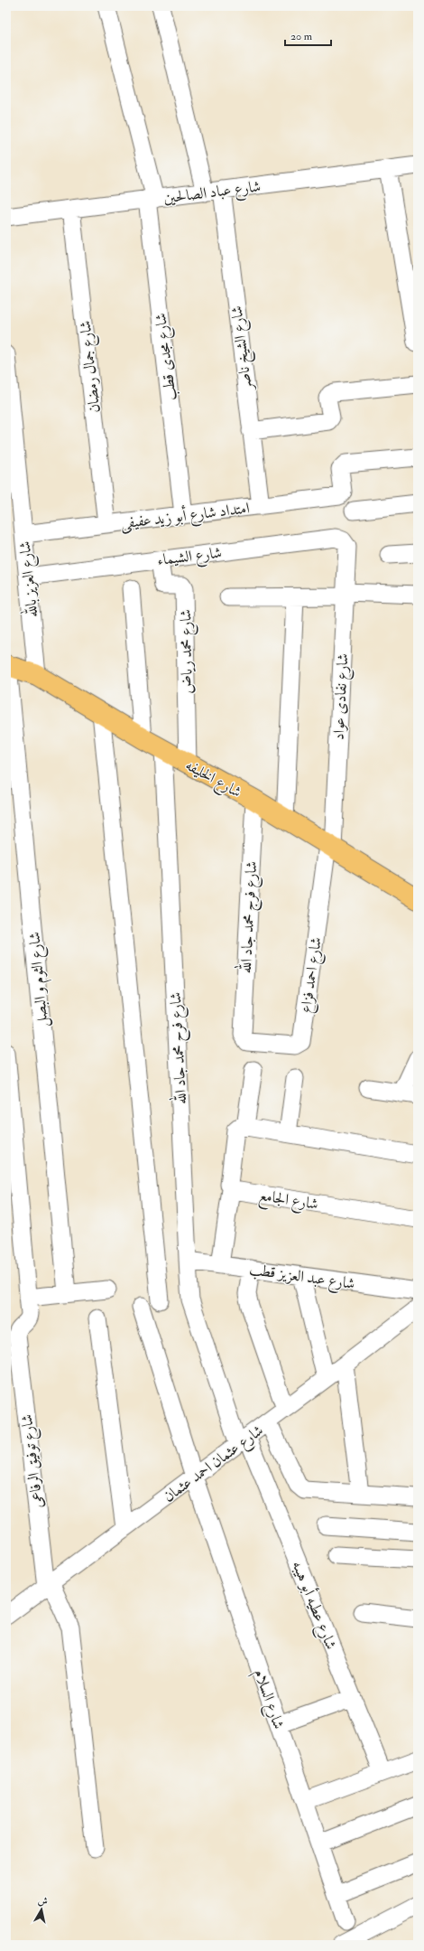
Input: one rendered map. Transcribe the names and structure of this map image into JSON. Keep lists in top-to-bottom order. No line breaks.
{"streets":{"main road":["شارع الخليفه"],"street":["شارع عباد الصالحين","شارع الشيخ ناصر","شارع مجدى قطب","شارع جمال رمضان","امتداد شارع أبو زيد عفيفى","شارع الشيماء","شارع العزيز بالله","شارع محمد رياض","شارع نفادى عواد","شارع فرج محمد جاد الله","شارع احمد فزاع","شارع الثوم و البصل","شارع فرح محمد جاد الله","شارع الجامع","شارع عبد العزيز قطب","شارع توفيق الرفاعى","شارع عثمان احمد عثمان","شارع عطيه أبو هيبه","شارع السلام"]},"crossings":[["شارع عباد الصالحين","شارع الشيخ ناصر"],["شارع عباد الصالحين","شارع مجدى قطب"],["شارع عباد الصالحين","شارع جمال رمضان"],["شارع الشيخ ناصر","امتداد شارع أبو زيد عفيفى"],["شارع مجدى قطب","امتداد شارع أبو زيد عفيفى"],["شارع جمال رمضان","امتداد شارع أبو زيد عفيفى"],["امتداد شارع أبو زيد عفيفى","شارع العزيز بالله"],["شارع الشيماء","شارع العزيز بالله"],["شارع الشيماء","شارع محمد رياض"],["شارع الشيماء","شارع نفادى عواد"],["شارع العزيز بالله","شارع الخليفه"],["شارع محمد رياض","شارع الخليفه"],["شارع نفادى عواد","شارع الخليفه"],["شارع نفادى عواد","شارع احمد فزاع"],["شارع الخليفه","شارع فرج محمد جاد الله"],["شارع الخليفه","شارع احمد فزاع"],["شارع الخليفه","شارع الثوم و البصل"],["شارع الخليفه","شارع فرح محمد جاد الله"],["شارع فرج محمد جاد الله","شارع احمد فزاع"],["شارع فرح محمد جاد الله","شارع عبد العزيز قطب"],["شارع فرح محمد جاد الله","شارع عطيه أبو هيبه"],["شارع توفيق الرفاعى","شارع عثمان احمد عثمان"],["شارع عثمان احمد عثمان","شارع عطيه أبو هيبه"],["شارع عثمان احمد عثمان","شارع السلام"]],"scale_bar":"20 m","north":"top"}
